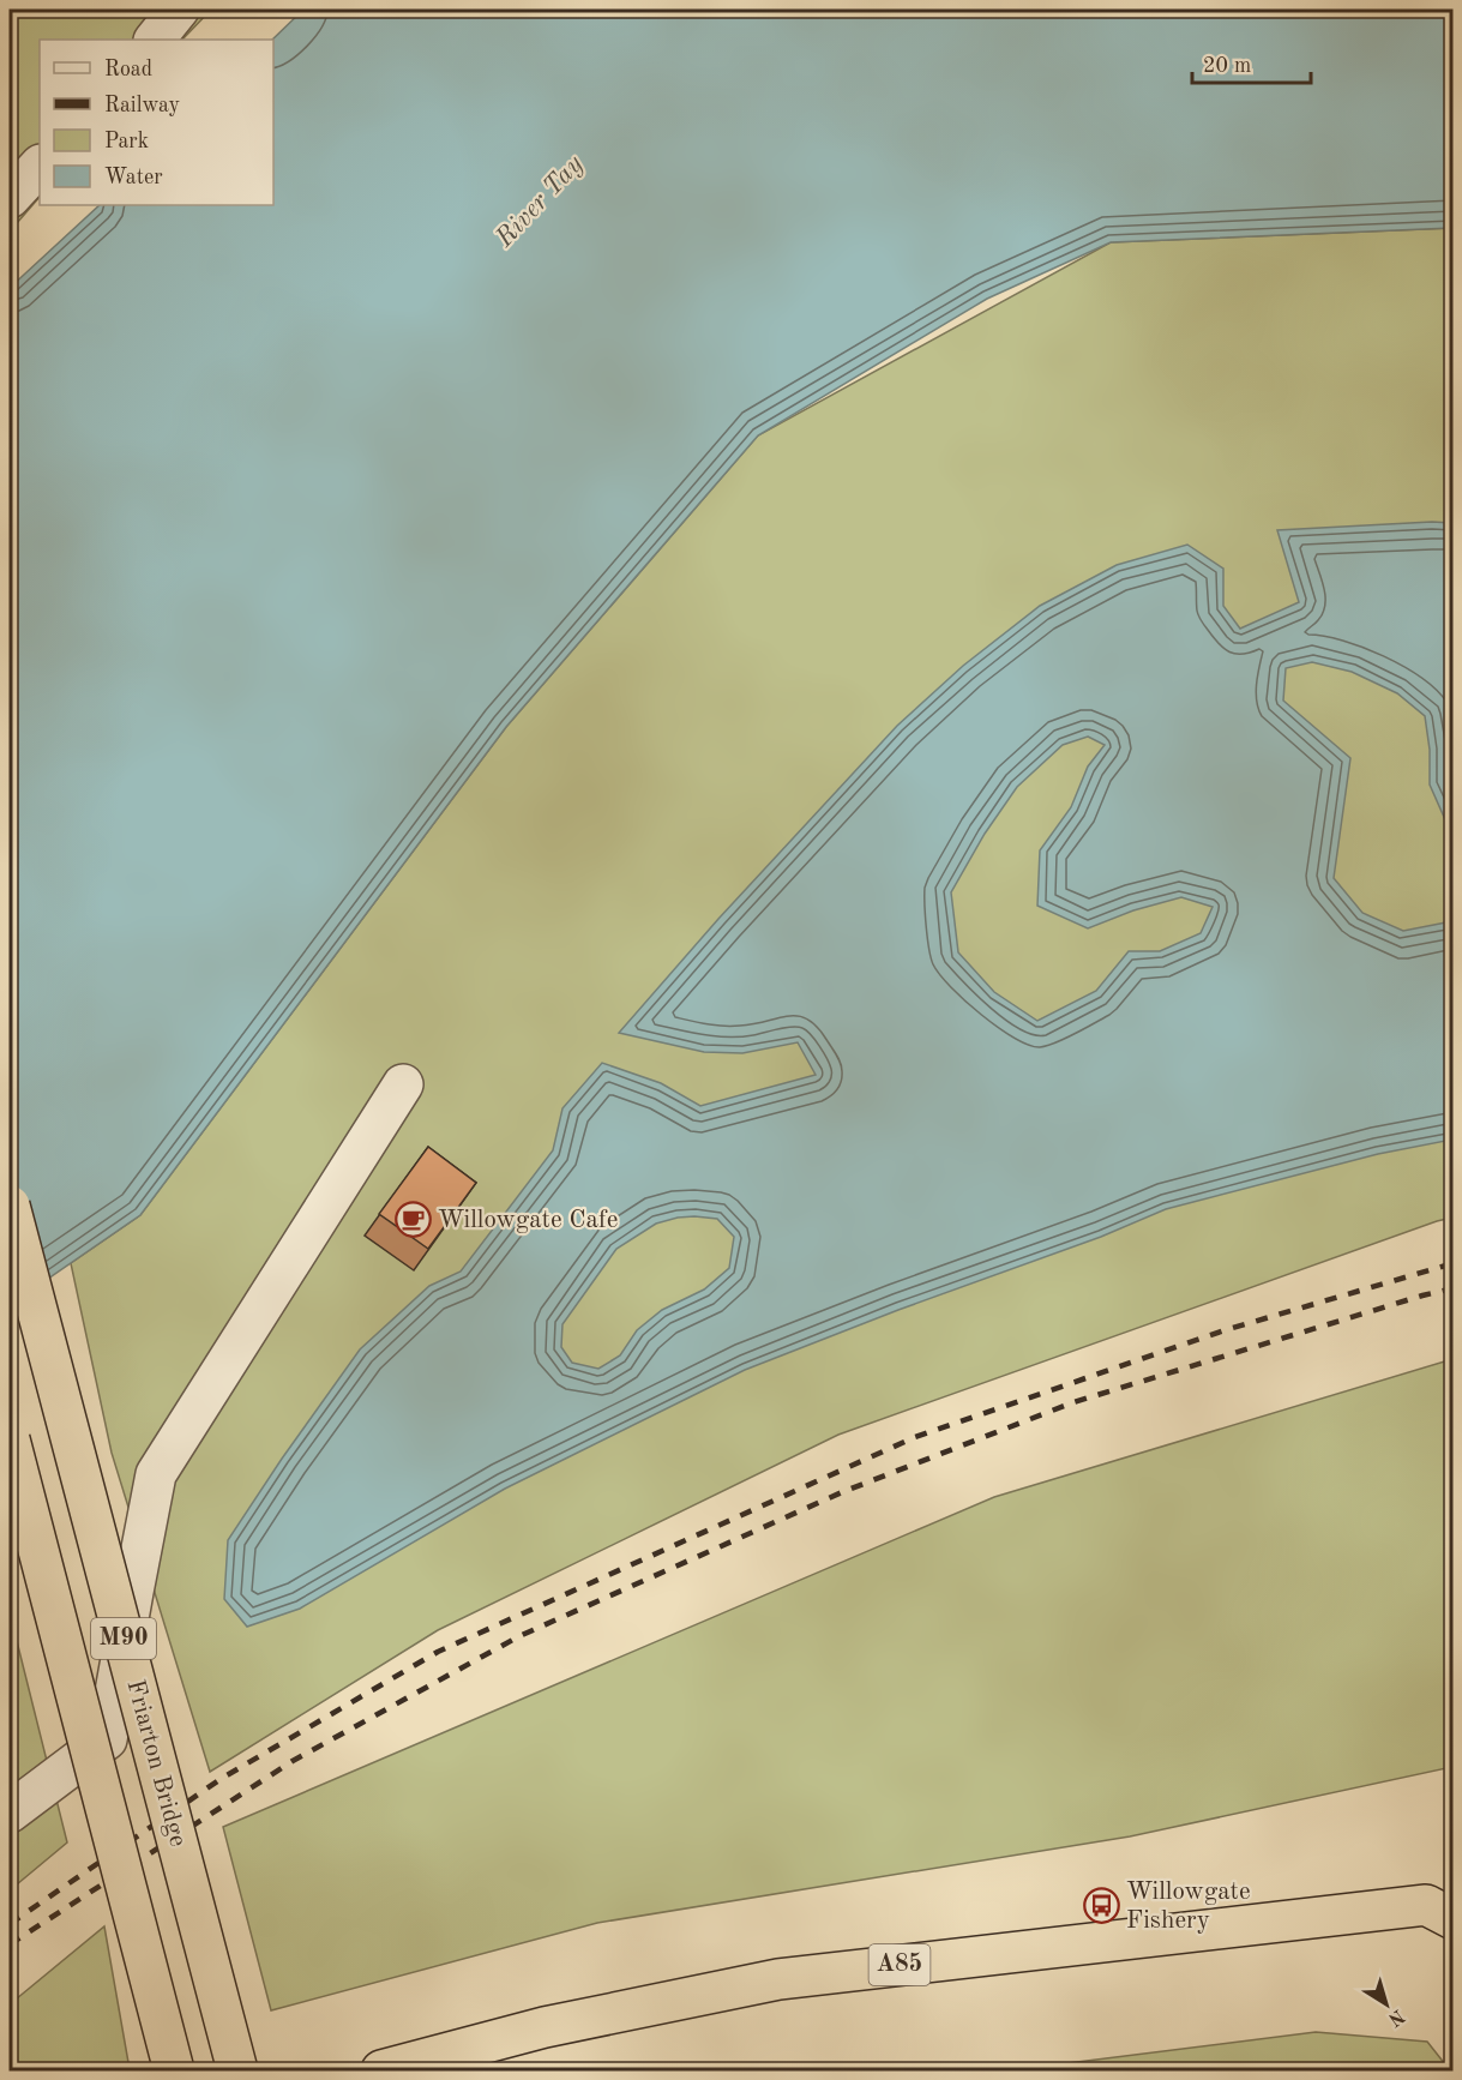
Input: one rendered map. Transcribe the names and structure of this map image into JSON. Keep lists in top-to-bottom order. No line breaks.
{"streets":{"highway":["M90","Friarton Bridge","A85"]},"water":["River Tay"],"places":{"cafe":["Willowgate Cafe"],"bus stop":["Willowgate Fishery"]},"legend":["Road","Railway","Park","Water"],"scale_bar":"20 m","north":"bottom right"}
